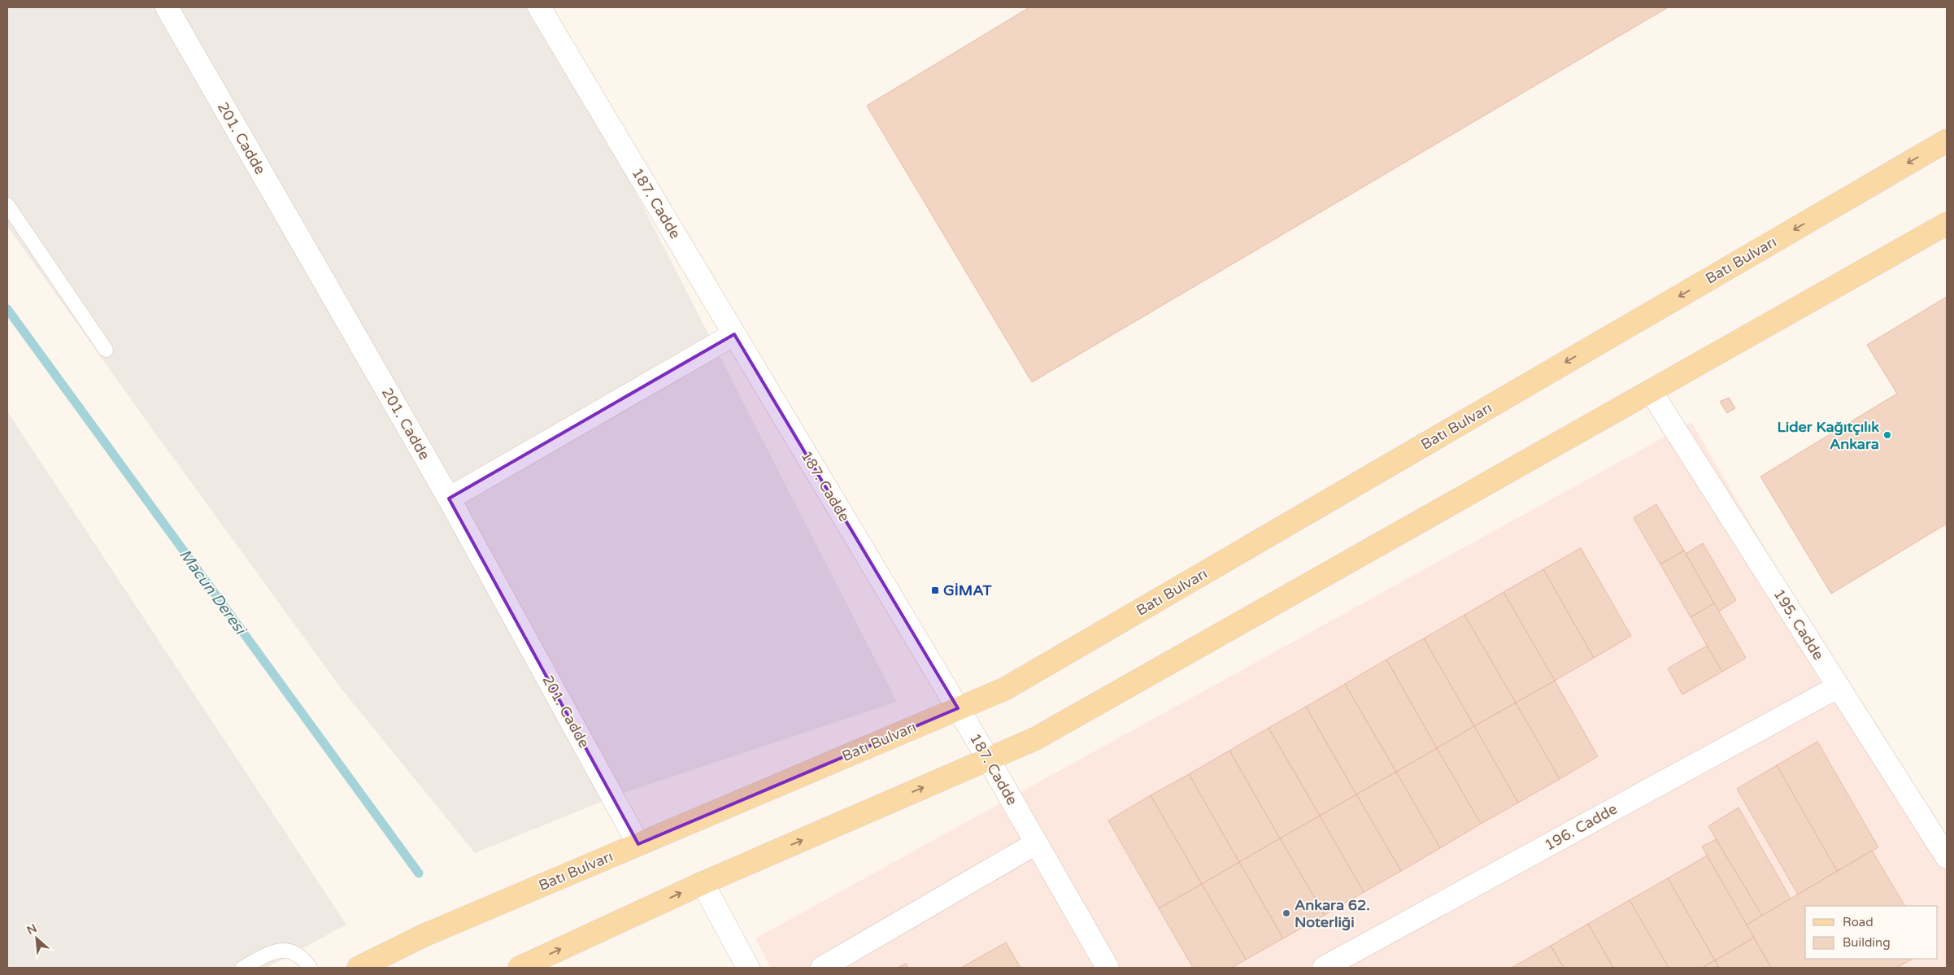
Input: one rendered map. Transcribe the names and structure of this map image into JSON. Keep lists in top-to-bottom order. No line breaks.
{"streets":{"main road":["Batı Bulvarı"],"street":["201. Cadde","187. Cadde","195. Cadde","196. Cadde"]},"crossings":[["201. Cadde","Batı Bulvarı"],["187. Cadde","Batı Bulvarı"],["195. Cadde","196. Cadde"]],"water":["Macun Deresi"],"places":{"other":["Lider Kağıtçılık Ankara","Ankara 62. Noterliği"],"transit":["GİMAT"]},"legend":["Road","Building"],"north":"top left"}
